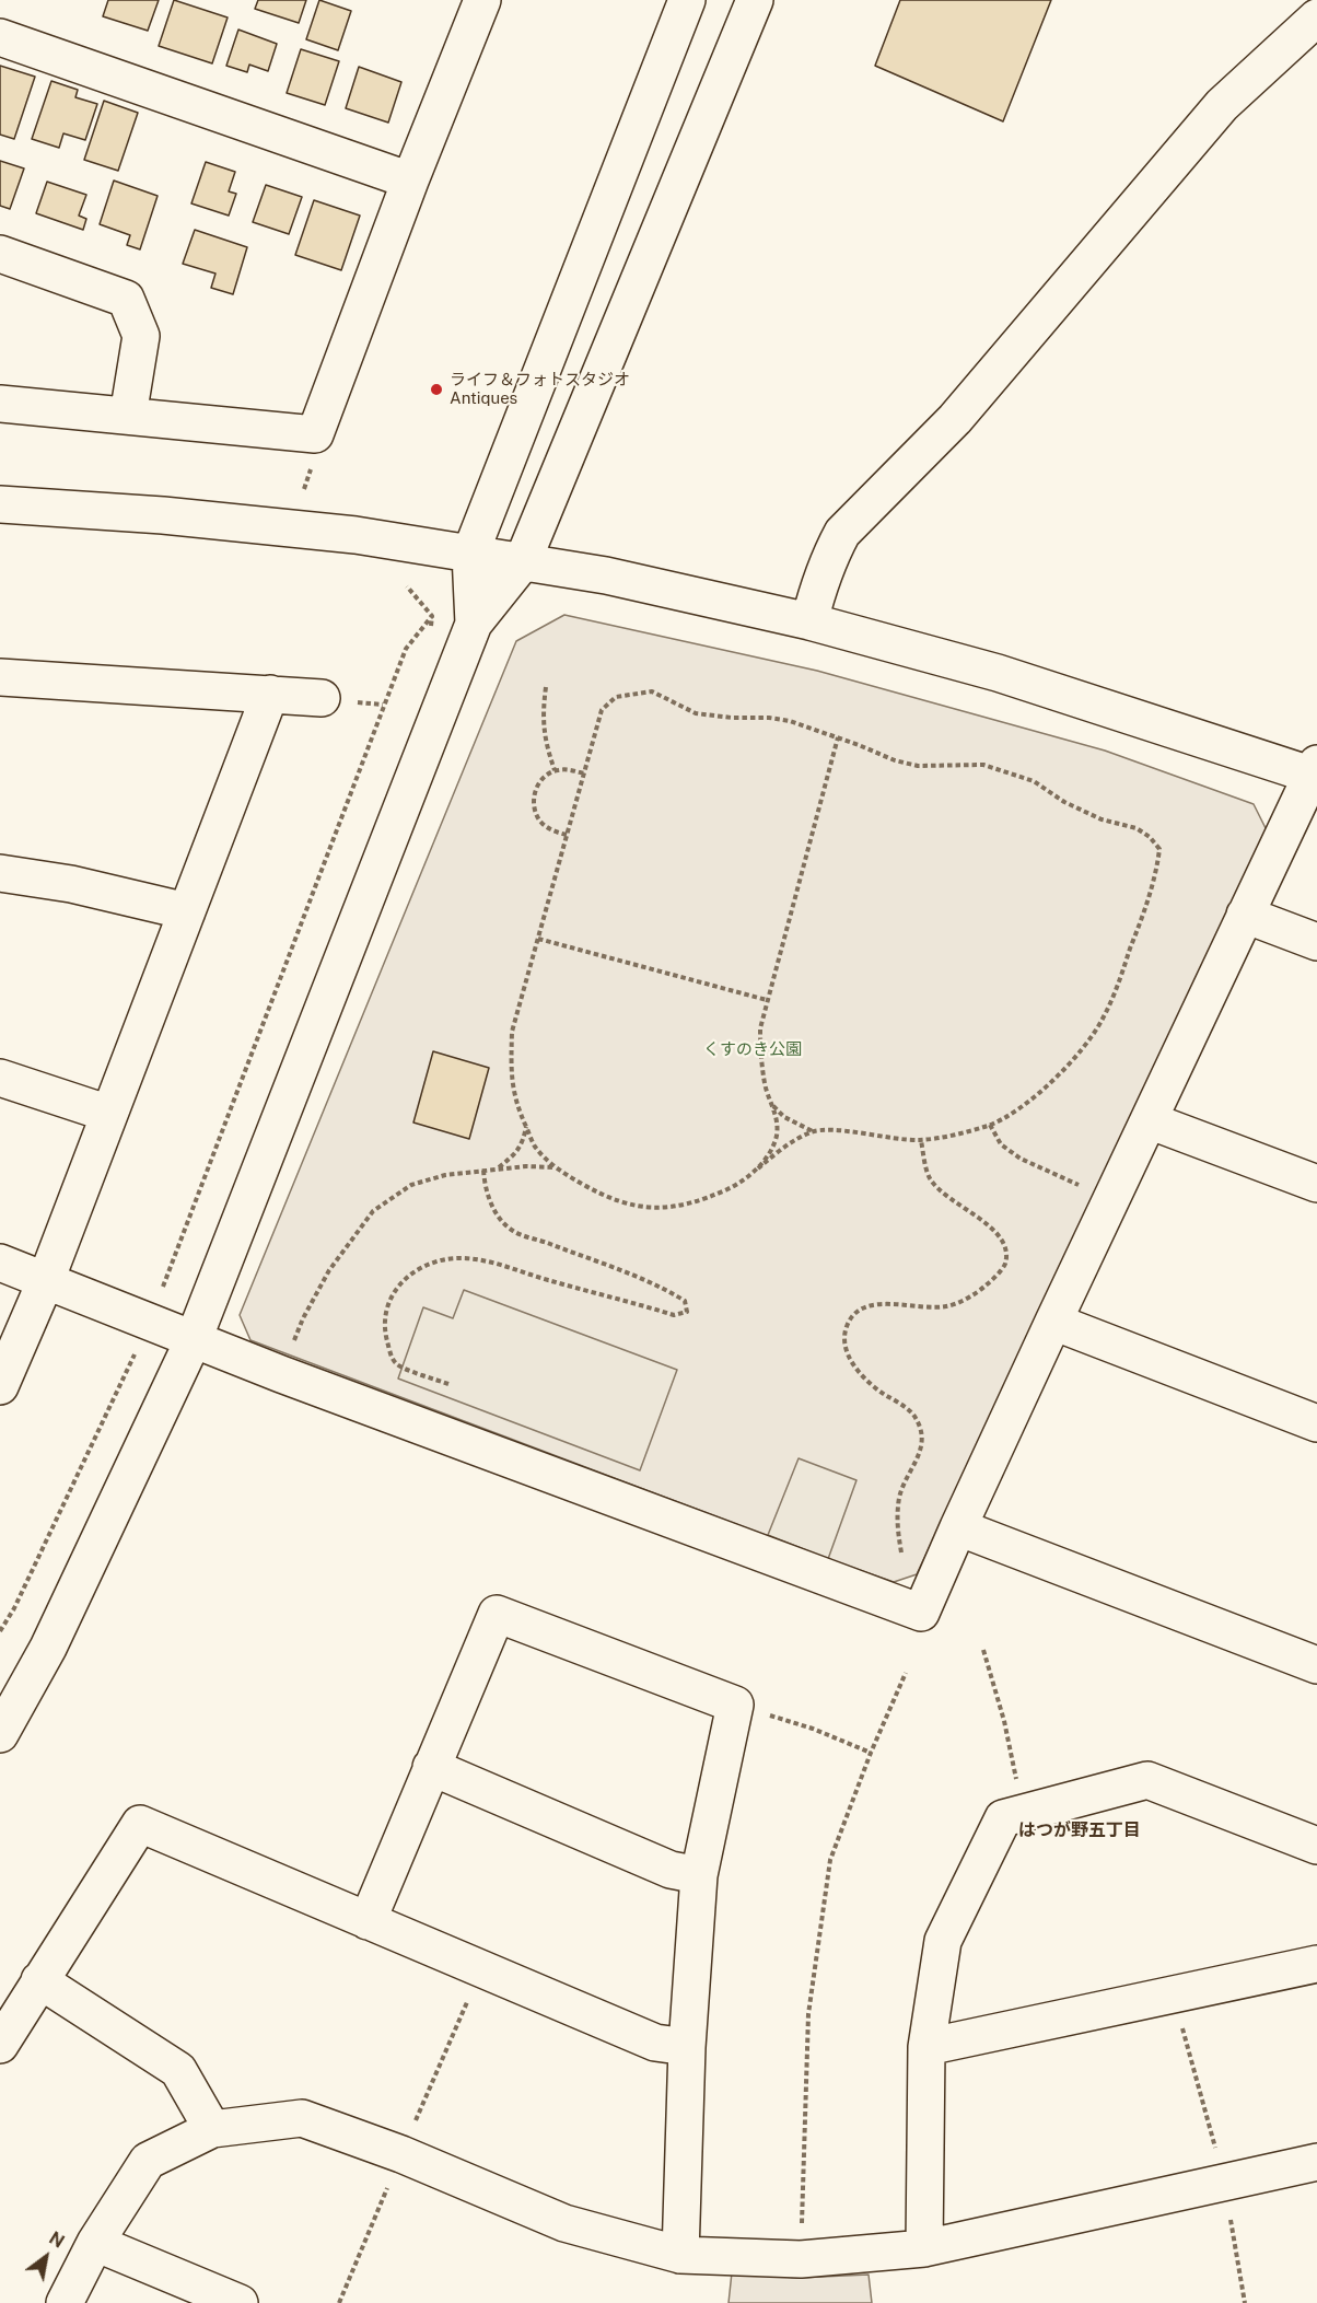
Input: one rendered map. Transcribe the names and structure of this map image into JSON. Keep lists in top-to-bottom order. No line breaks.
{"districts":["はつが野五丁目"],"parks":["くすのき公園"],"places":["ライフ＆フォトスタジオ Antiques"],"north":"top right"}
